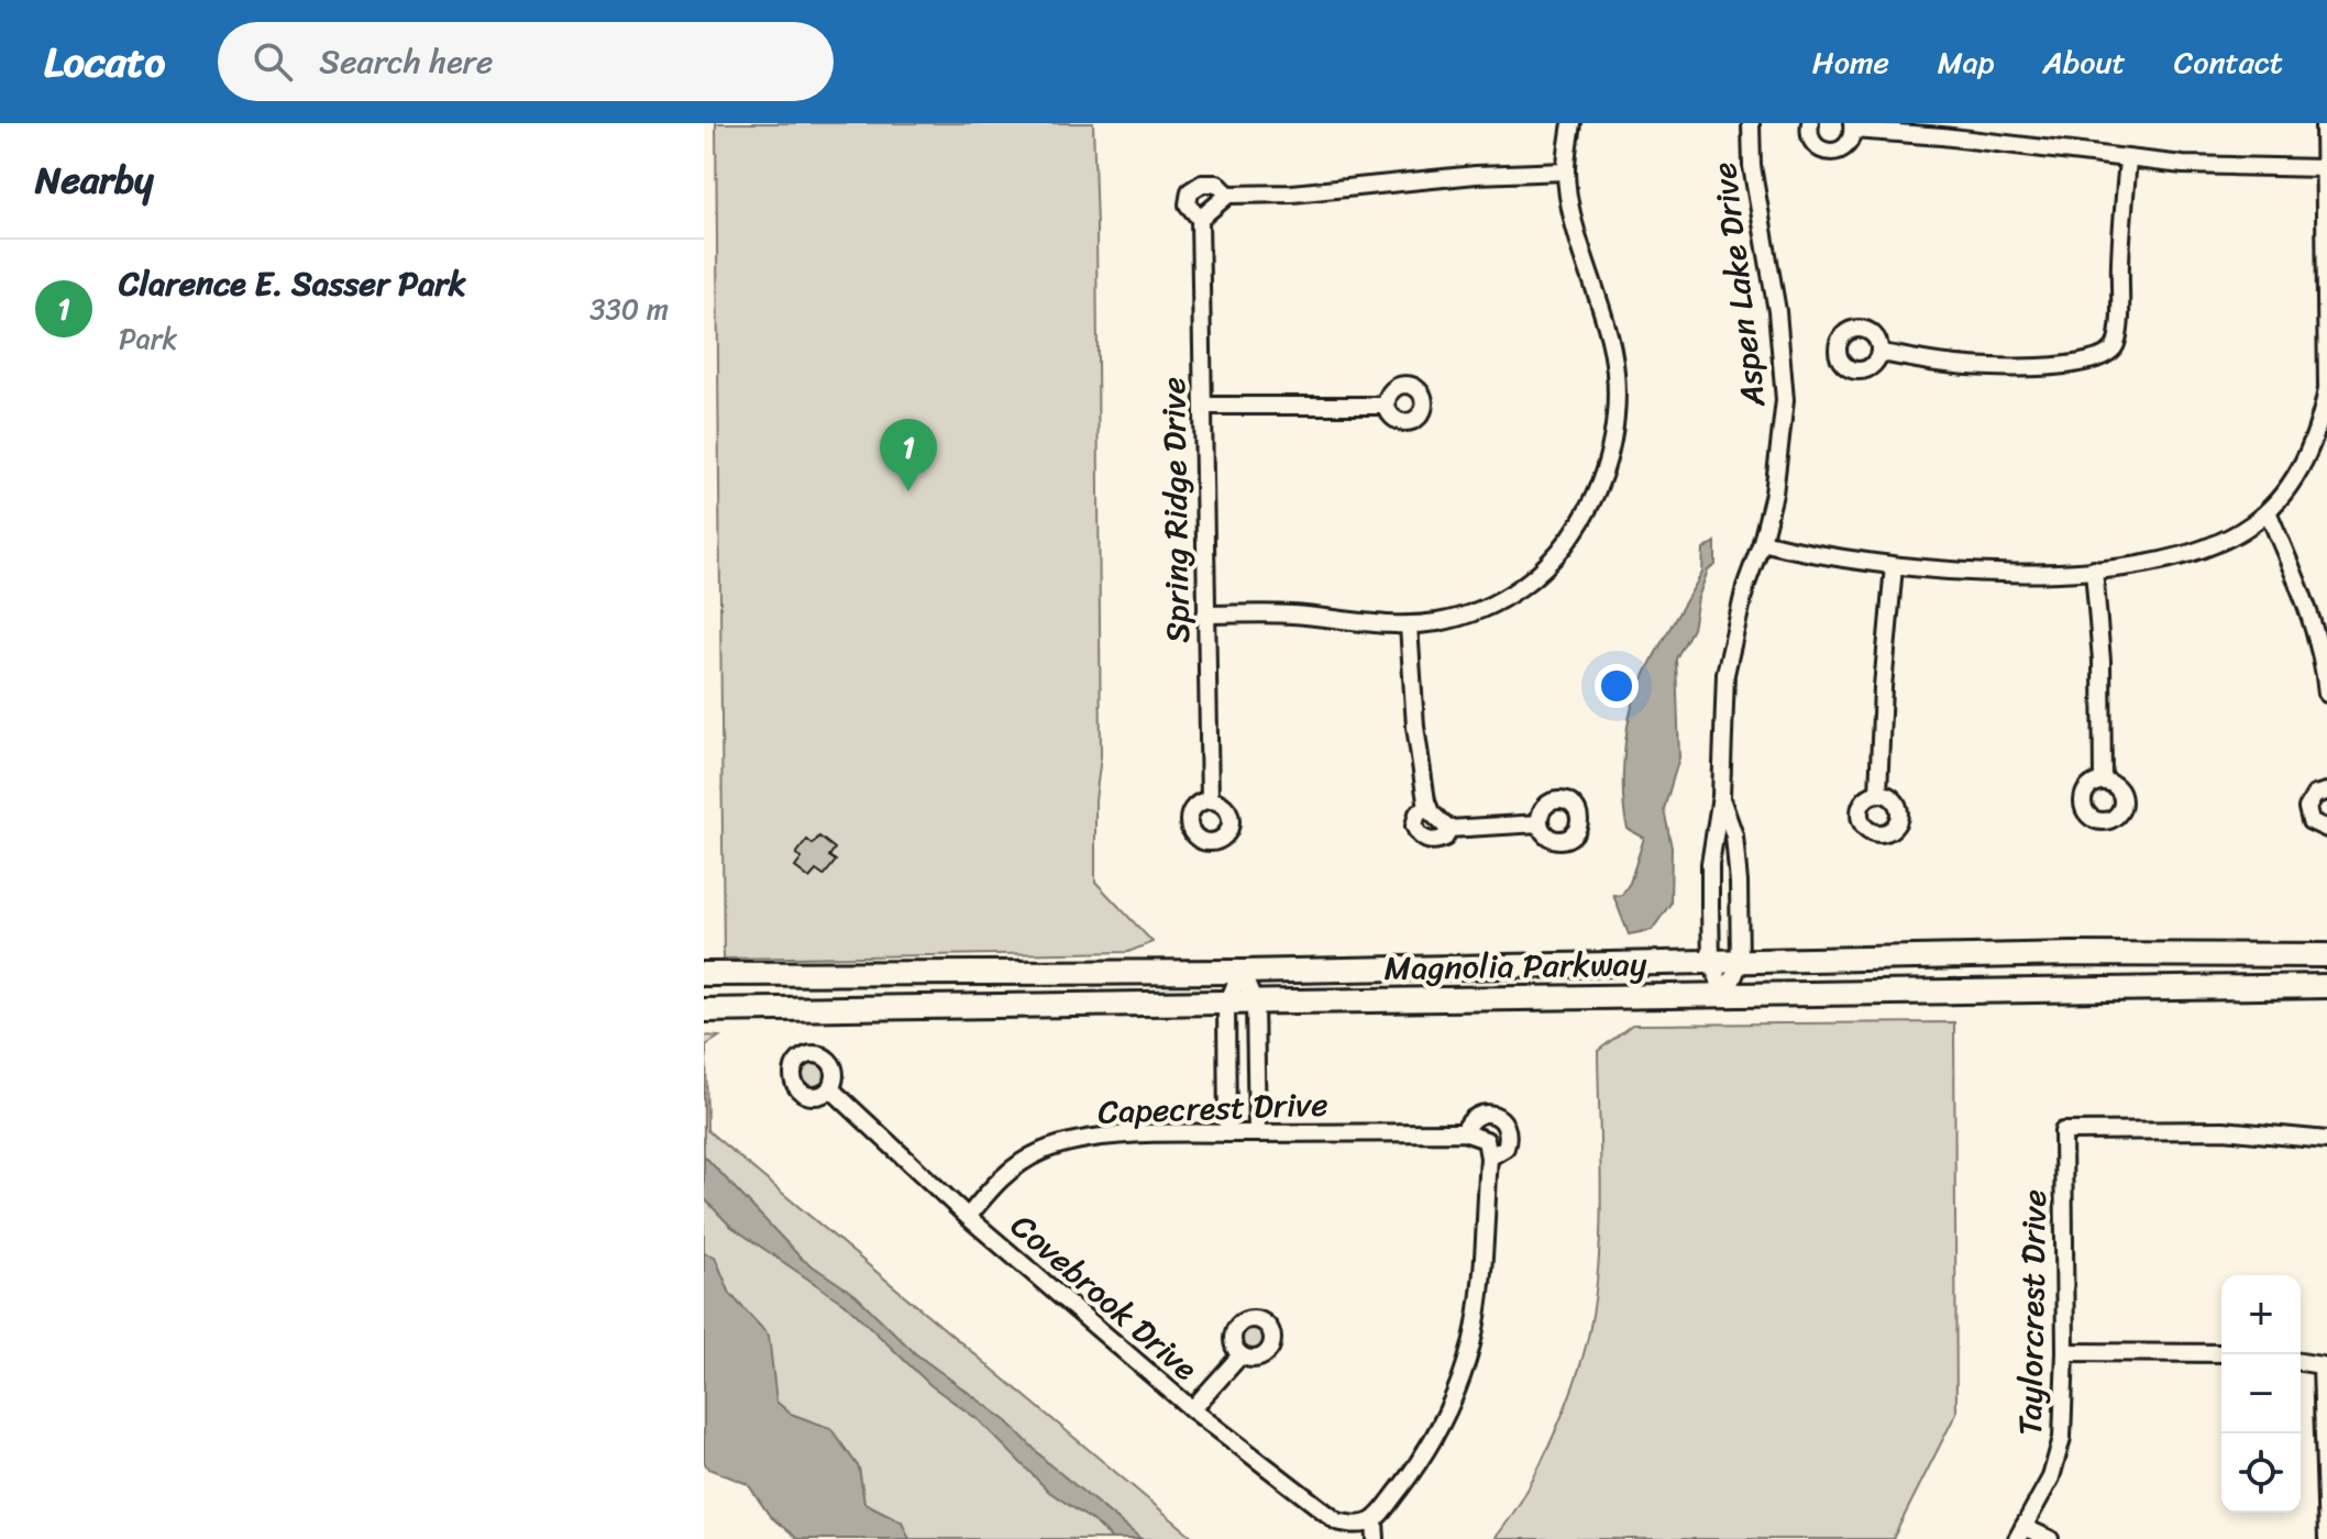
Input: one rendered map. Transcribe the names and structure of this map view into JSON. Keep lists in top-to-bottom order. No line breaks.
{"streets":{"main road":["Magnolia Parkway"],"street":["Aspen Lake Drive","Spring Ridge Drive","Capecrest Drive","Covebrook Drive","Taylorcrest Drive"]},"crossings":[["Capecrest Drive","Covebrook Drive"]],"page":{"header":"Locato","search":"Search here","nav":["Home","Map","About","Contact"],"heading":"Nearby","list":[{"mark":"1","name":"Clarence E. Sasser Park","note":"Park","value":"330 m"}],"pins":"1","map_buttons":["+","−"]}}
